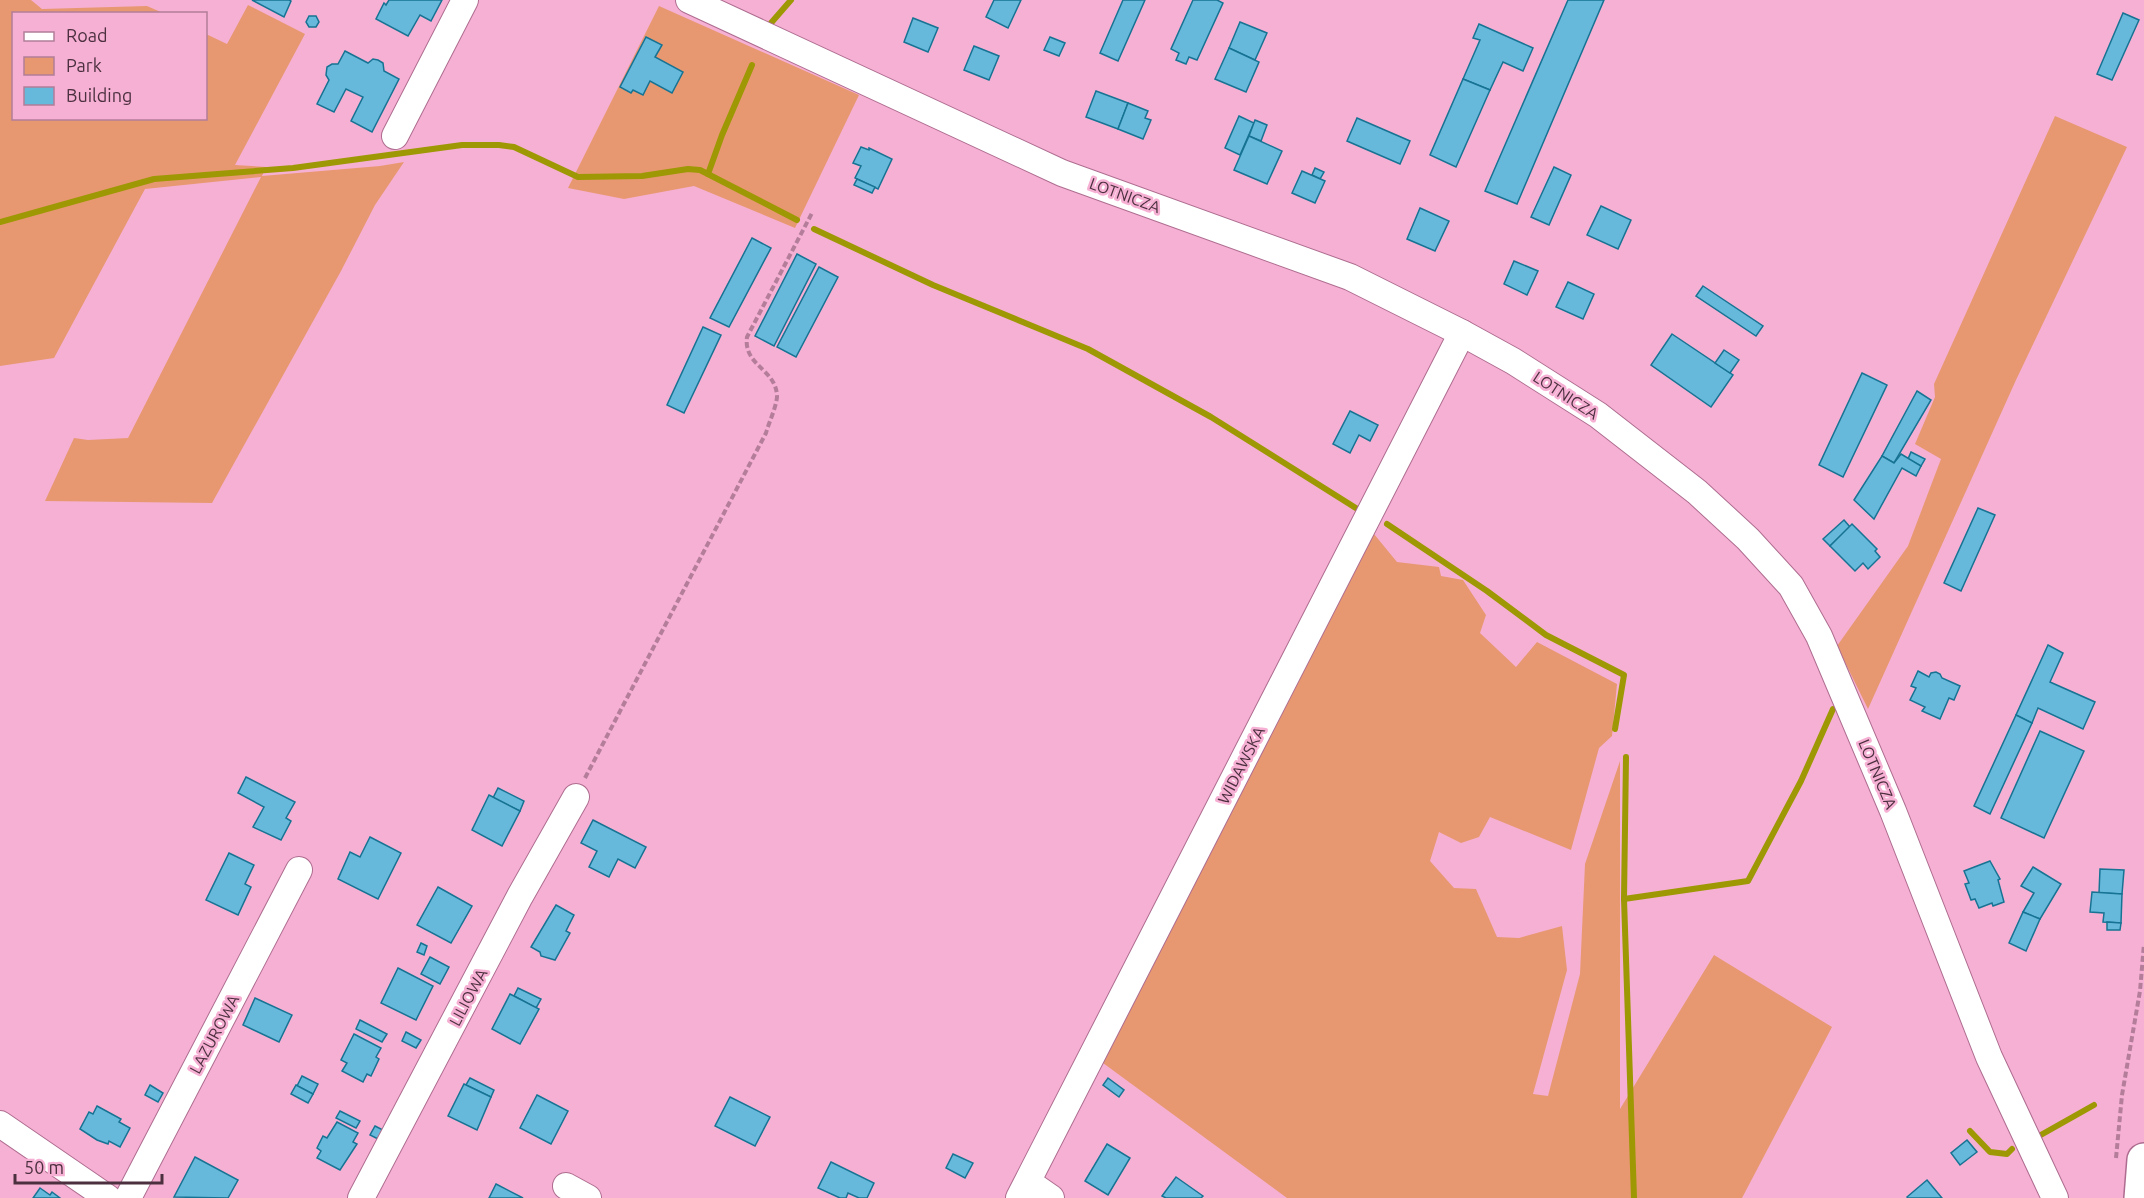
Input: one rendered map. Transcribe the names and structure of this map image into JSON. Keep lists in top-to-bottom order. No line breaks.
{"streets":{"street":["LOTNICZA","WIDAWSKA","LILIOWA","LAZUROWA"]},"crossings":[["LOTNICZA","WIDAWSKA"]],"legend":["Road","Park","Building"],"scale_bar":"50 m"}
